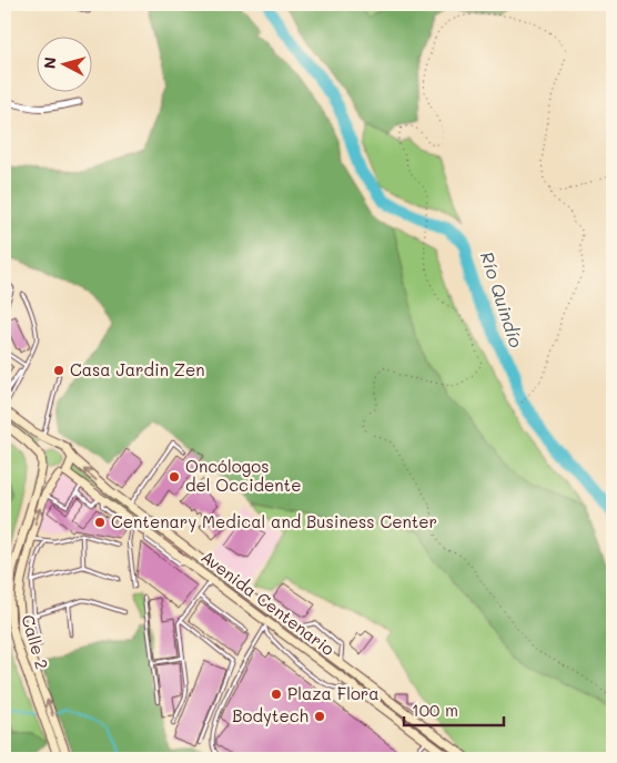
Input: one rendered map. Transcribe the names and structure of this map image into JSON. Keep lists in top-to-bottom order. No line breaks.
{"streets":{"main road":["Avenida Centenario","Calle 2"]},"crossings":[["Avenida Centenario","Calle 2"]],"water":["Río Quindío"],"places":["Casa Jardin Zen","Oncólogos del Occidente","Centenary Medical and Business Center","Plaza Flora","Bodytech"],"scale_bar":"100 m","north":"left"}
